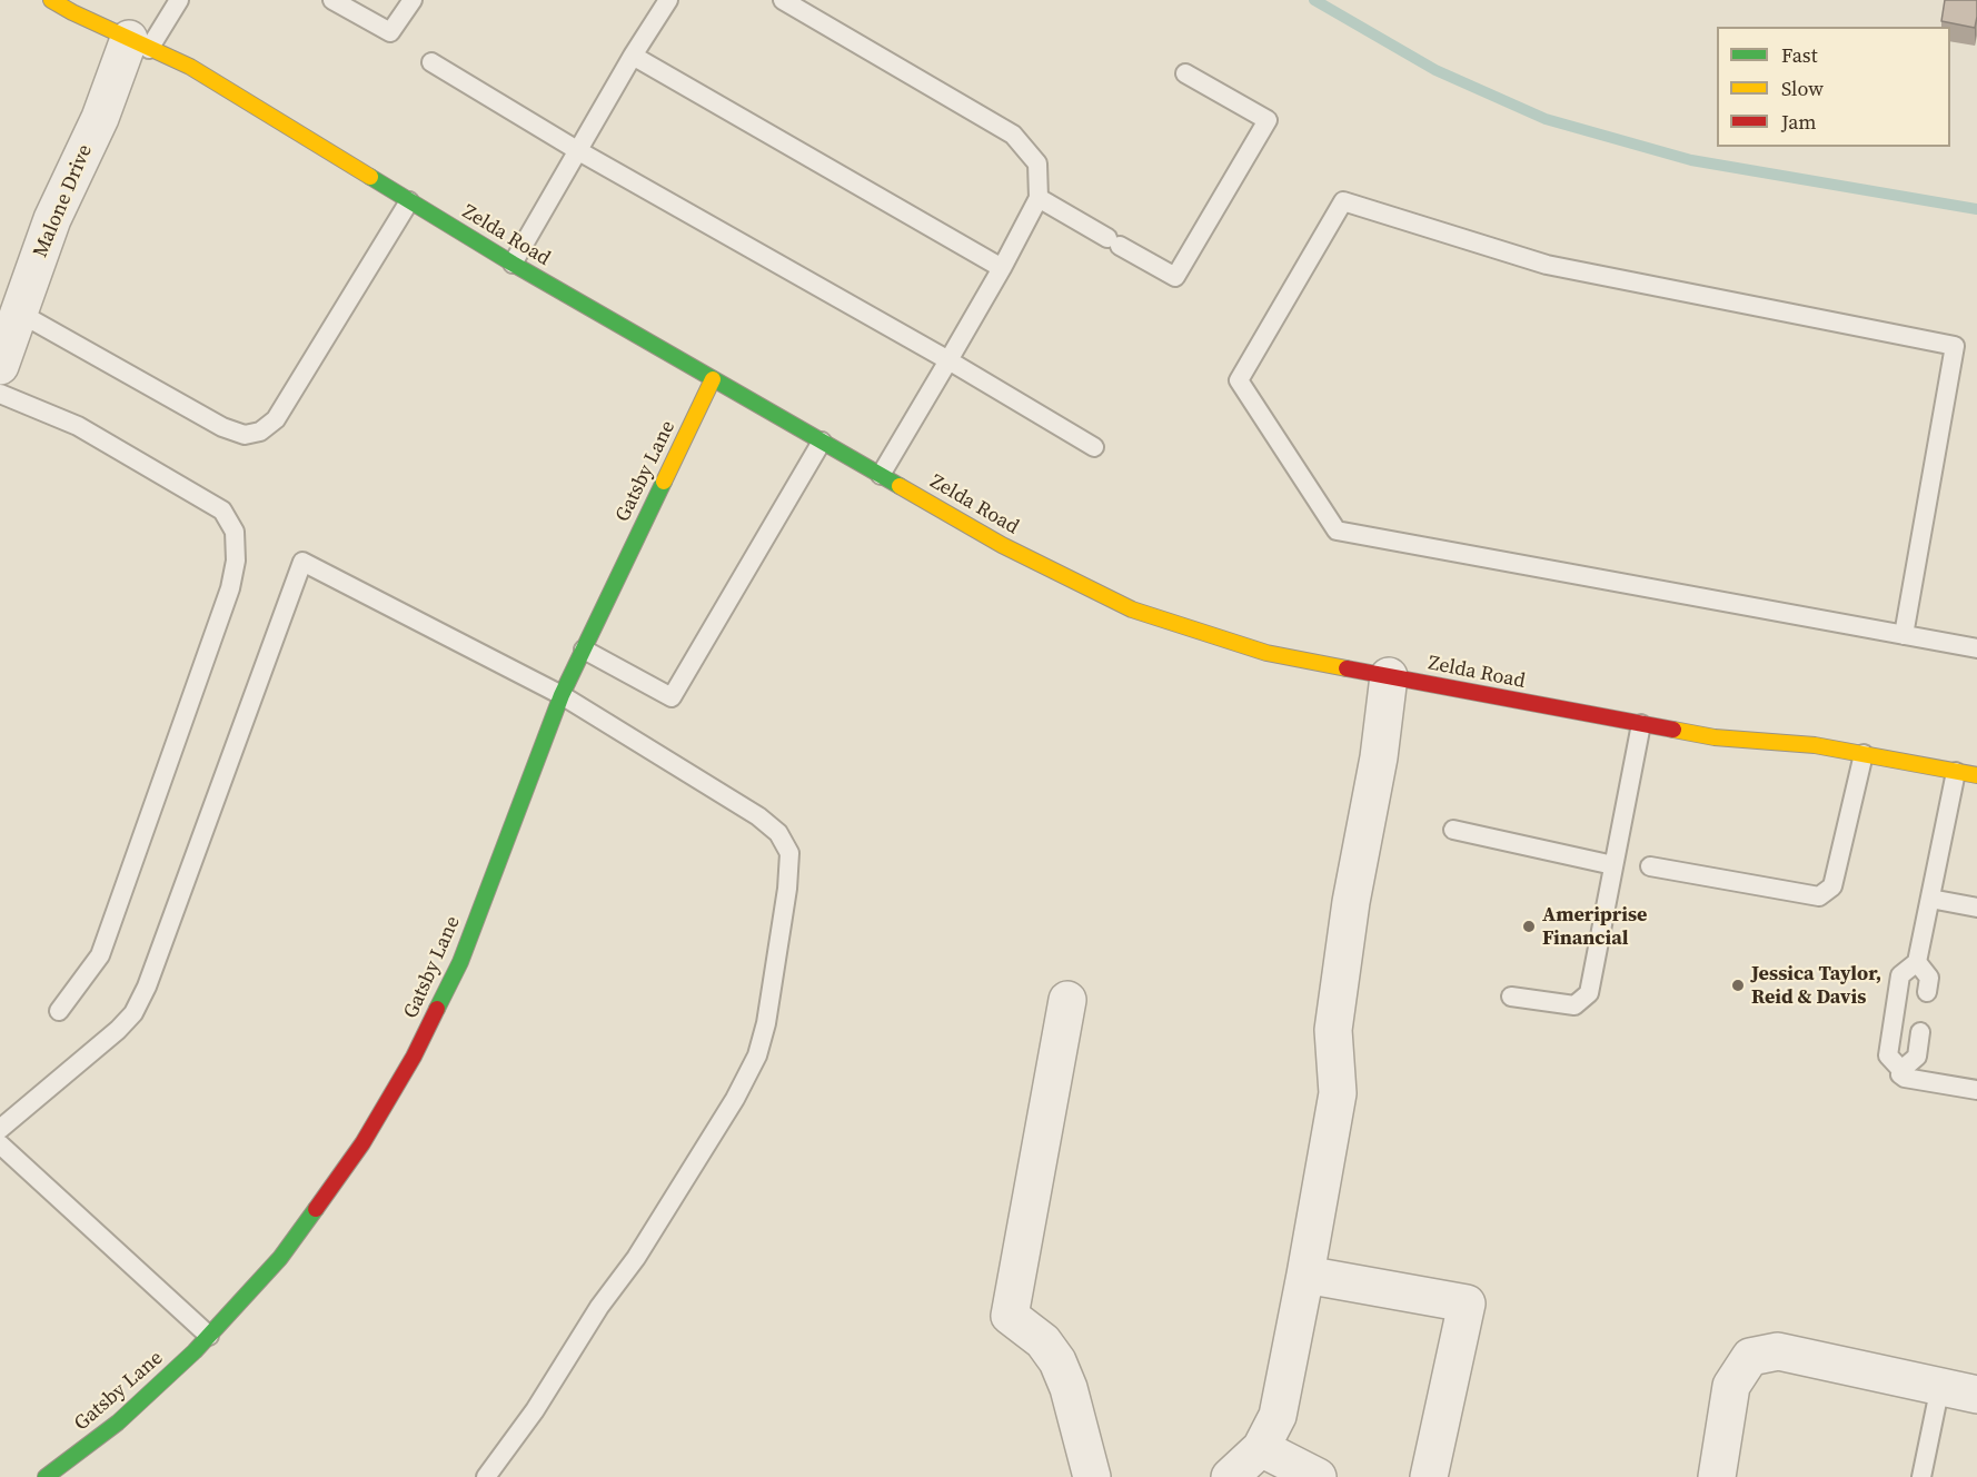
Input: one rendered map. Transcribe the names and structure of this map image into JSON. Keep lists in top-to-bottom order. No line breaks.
{"streets":{"main road":["Zelda Road","Gatsby Lane"],"street":["Malone Drive"]},"crossings":[["Malone Drive","Zelda Road"],["Zelda Road","Gatsby Lane"]],"places":["Ameriprise Financial","Jessica Taylor, Reid & Davis"],"legend":["Fast","Slow","Jam"]}
